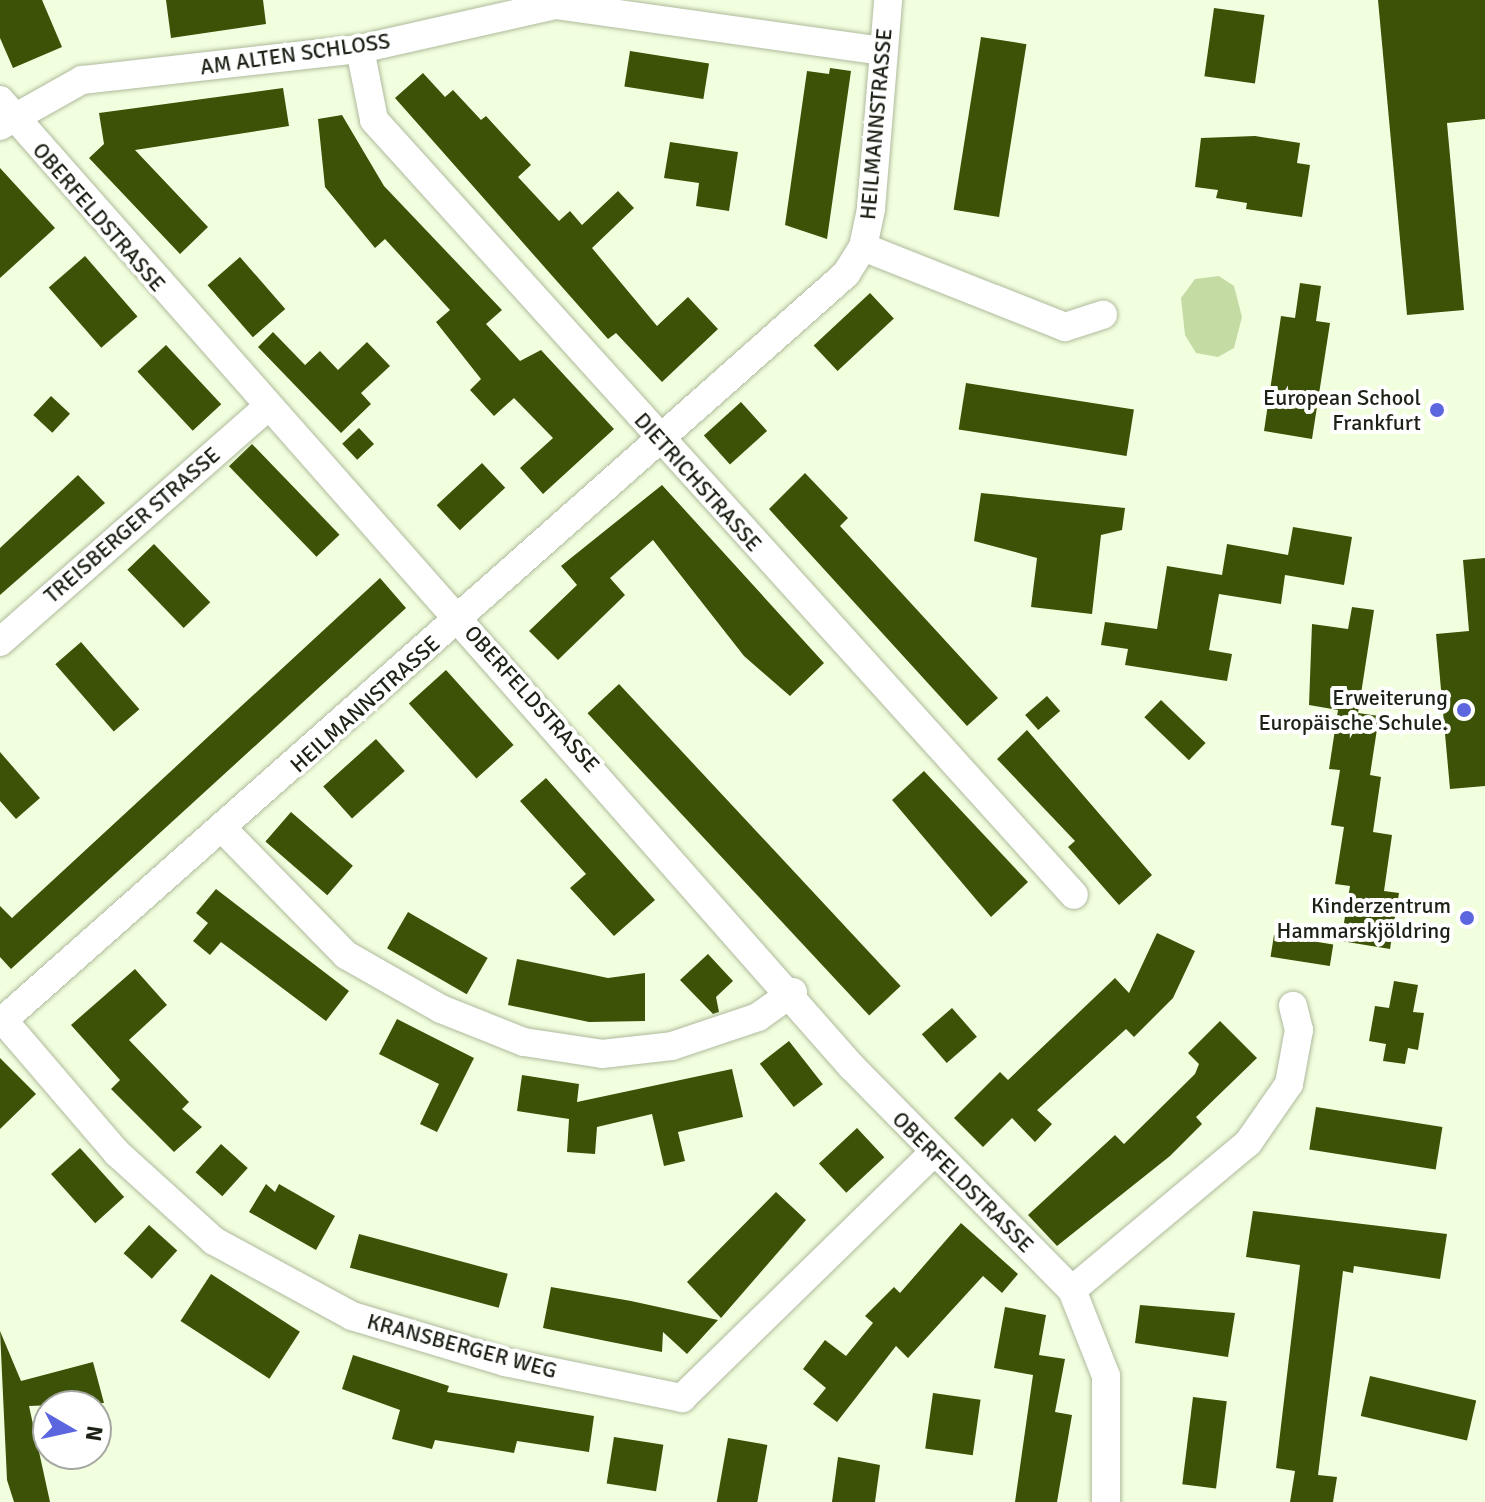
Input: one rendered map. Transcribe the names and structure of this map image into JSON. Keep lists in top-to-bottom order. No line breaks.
{"streets":{"street":["AM ALTEN SCHLOSS","HEILMANNSTRASSE","OBERFELDSTRASSE","DIETRICHSTRASSE","TREISBERGER STRASSE","KRANSBERGER WEG"]},"crossings":[["AM ALTEN SCHLOSS","HEILMANNSTRASSE"],["AM ALTEN SCHLOSS","OBERFELDSTRASSE"],["AM ALTEN SCHLOSS","DIETRICHSTRASSE"],["HEILMANNSTRASSE","OBERFELDSTRASSE"],["HEILMANNSTRASSE","DIETRICHSTRASSE"],["HEILMANNSTRASSE","KRANSBERGER WEG"],["OBERFELDSTRASSE","TREISBERGER STRASSE"],["OBERFELDSTRASSE","KRANSBERGER WEG"]],"places":["European School Frankfurt","Erweiterung Europäische Schule.","Kinderzentrum Hammarskjöldring"],"north":"right"}
